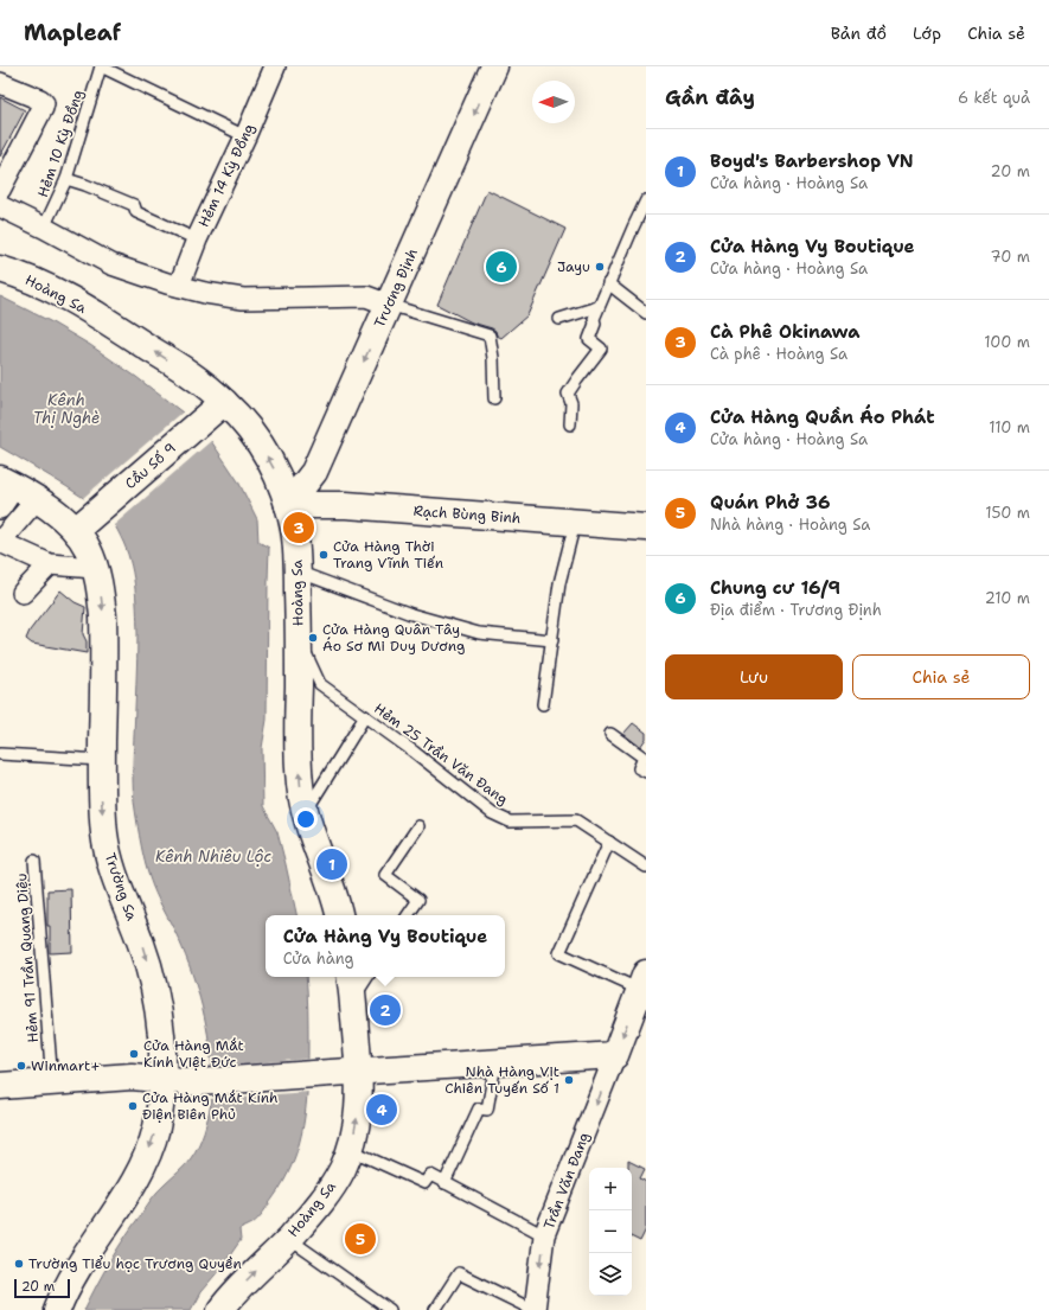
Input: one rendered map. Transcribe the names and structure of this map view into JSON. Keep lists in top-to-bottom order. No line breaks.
{"streets":{"street":["Hẻm 14 Kỳ Ðồng","Trương Định","Hoàng Sa","Cầu Số 9","Rạch Bùng Binh","Trường Sa","Trần Văn Ðang"],"lane":["Hẻm 10 Kỳ Ðồng","Hẻm 25 Trần Văn Đang","Hẻm 91 Trần Quang Diệu"]},"crossings":[["Trương Định","Hoàng Sa"],["Trương Định","Rạch Bùng Binh"],["Hoàng Sa","Cầu Số 9"],["Hoàng Sa","Rạch Bùng Binh"],["Hoàng Sa","Hẻm 25 Trần Văn Đang"],["Cầu Số 9","Trường Sa"]],"one_way":["Trương Định","Hoàng Sa","Trường Sa","Trần Văn Ðang"],"water":["Kênh Thị Nghè","Kênh Nhiêu Lộc"],"places":["Jayu","Cửa Hàng Thời Trang Vĩnh Tiến","Cửa Hàng Quân Tây Áo Sơ Mi Duy Dương","Cửa Hàng Mắt Kính Việt Đức","Winmart+","Nhà Hàng Vịt Chiên Tuyến Số 1","Cửa Hàng Mắt Kính Điện Biên Phủ","Trường Tiểu học Trương Quyền"],"scale_bar":"20 m","north":"left","page":{"header":"Mapleaf","nav":["Bản đồ","Lớp","Chia sẻ"],"heading":["Gần đây","6 kết quả"],"list":[{"mark":"1","name":"Boyd's Barbershop VN","note":"Cửa hàng · Hoàng Sa","value":"20 m"},{"mark":"2","name":"Cửa Hàng Vy Boutique","note":"Cửa hàng · Hoàng Sa","value":"70 m"},{"mark":"3","name":"Cà Phê Okinawa","note":"Cà phê · Hoàng Sa","value":"100 m"},{"mark":"4","name":"Cửa Hàng Quần Áo Phát","note":"Cửa hàng · Hoàng Sa","value":"110 m"},{"mark":"5","name":"Quán Phở 36","note":"Nhà hàng · Hoàng Sa","value":"150 m"},{"mark":"6","name":"Chung cư 16/9","note":"Địa điểm · Trương Định","value":"210 m"}],"pins":["6","3","1","2","4","5"],"buttons":["Lưu","Chia sẻ"],"popup":["Cửa Hàng Vy Boutique","Cửa hàng"],"map_buttons":["+","−"],"scale":"20 m"}}
